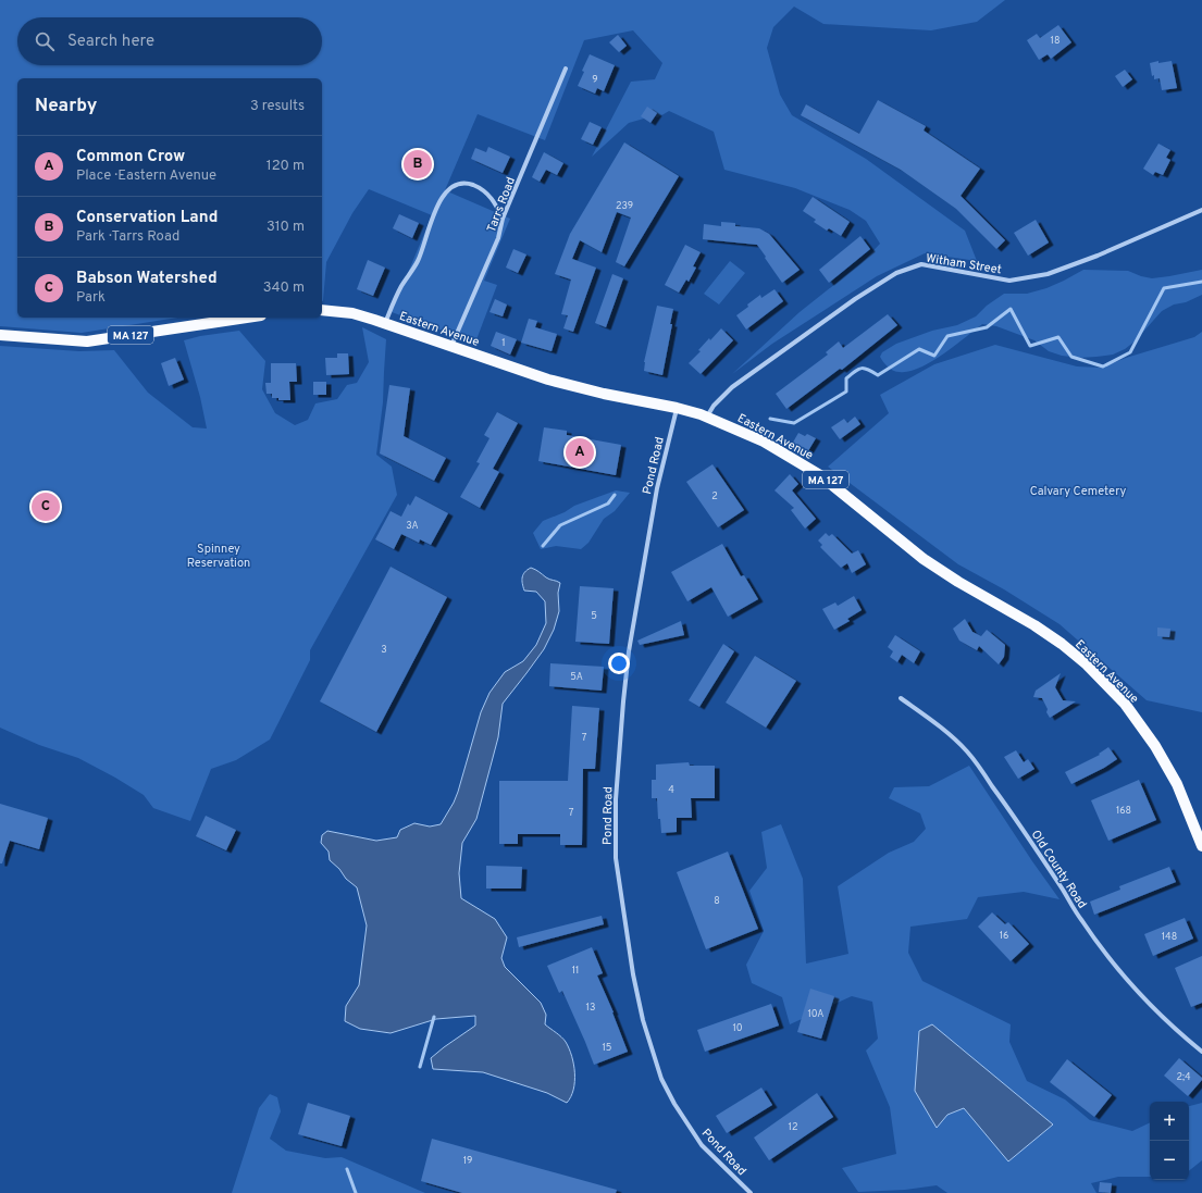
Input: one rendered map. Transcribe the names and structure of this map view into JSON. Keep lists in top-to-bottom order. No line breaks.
{"streets":{"main road":["Eastern Avenue","MA 127"],"street":["Tarrs Road","Witham Street","Pond Road","Old County Road"]},"crossings":[["Tarrs Road","Eastern Avenue"],["Witham Street","Eastern Avenue"],["Eastern Avenue","Pond Road"]],"parks":["Calvary Cemetery","Spinney Reservation"],"house_numbers":["18","9","239","1","2","3A","5","3","5A","7","4","168","7","8","16","148","11","13","10A","10","15","2;4","12","19"],"page":{"search":"Search here","heading":["Nearby","3 results"],"list":[{"mark":"A","name":"Common Crow","note":"Place · Eastern Avenue","value":"120 m"},{"mark":"B","name":"Conservation Land","note":"Park · Tarrs Road","value":"310 m"},{"mark":"C","name":"Babson Watershed","note":"Park","value":"340 m"}],"pins":["B","A","C"],"map_buttons":["+","−"]}}
